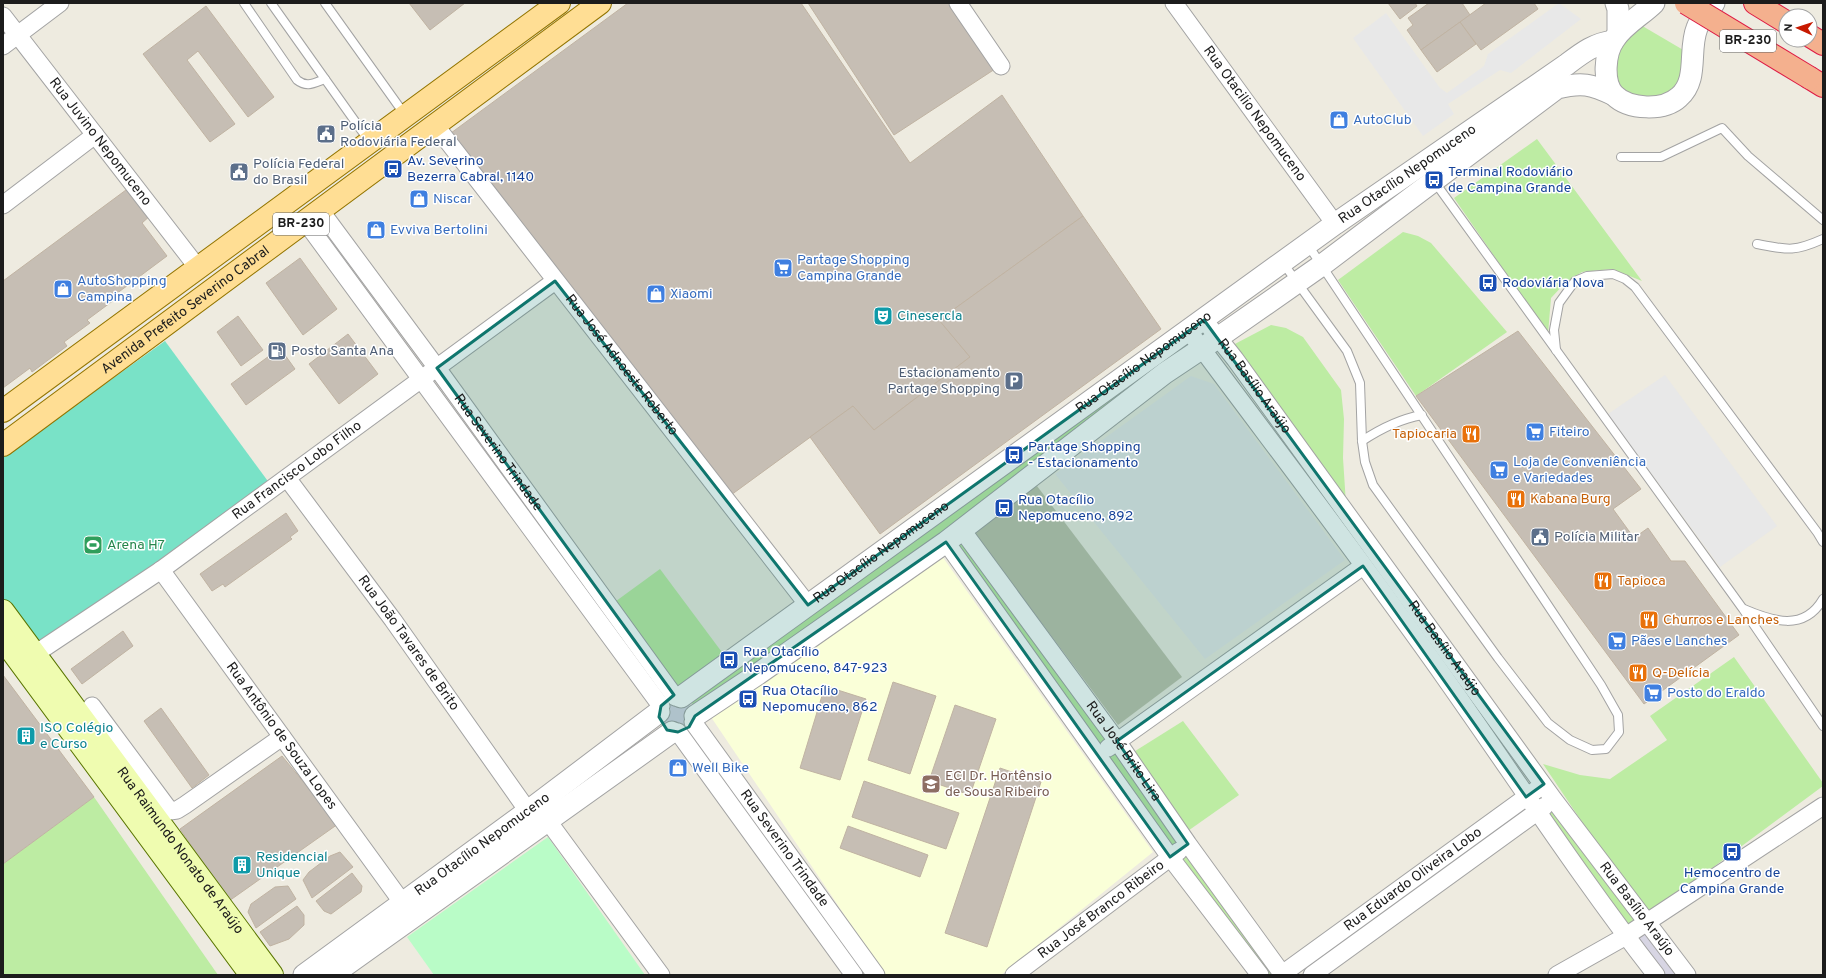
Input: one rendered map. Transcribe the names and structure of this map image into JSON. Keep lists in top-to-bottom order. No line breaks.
{"streets":{"highway":["BR-230"],"main road":["Avenida Prefeito Severino Cabral","Rua Raimundo Nonato de Araújo"],"street":["Rua Otacilio Nepomuceno","Rua Juvino Nepomuceno","Rua Otacílio Nepomuceno","Rua José Adnoeste Roberto","Rua Basílio Araújo","Rua Severino Trindade","Rua Francisco Lobo Filho","Rua João Tavares de Brito","Rua Antônio de Souza Lopes","Rua José Brito Lira","Rua Eduardo Oliveira Lobo","Rua José Branco Ribeiro"]},"crossings":[["Rua Otacilio Nepomuceno","Rua Otacílio Nepomuceno"],["Rua Juvino Nepomuceno","Avenida Prefeito Severino Cabral"],["Rua Otacílio Nepomuceno","Rua José Adnoeste Roberto"],["Rua Otacílio Nepomuceno","Rua Basílio Araújo"],["Rua Otacílio Nepomuceno","Rua Severino Trindade"],["Rua Otacílio Nepomuceno","Rua João Tavares de Brito"],["Rua Otacílio Nepomuceno","Rua Antônio de Souza Lopes"],["Rua Otacílio Nepomuceno","Rua José Brito Lira"],["Avenida Prefeito Severino Cabral","Rua José Adnoeste Roberto"],["Avenida Prefeito Severino Cabral","Rua Severino Trindade"],["Rua José Adnoeste Roberto","Rua Francisco Lobo Filho"],["Rua Basílio Araújo","Rua Eduardo Oliveira Lobo"],["Rua Severino Trindade","Rua Francisco Lobo Filho"],["Rua Francisco Lobo Filho","Rua João Tavares de Brito"],["Rua Francisco Lobo Filho","Rua Antônio de Souza Lopes"],["Rua Francisco Lobo Filho","Rua Raimundo Nonato de Araújo"],["Rua José Brito Lira","Rua Eduardo Oliveira Lobo"],["Rua José Brito Lira","Rua José Branco Ribeiro"]],"places":{"shop":["AutoClub","Niscar","Evviva Bertolini","AutoShopping Campina","Xiaomi","Well Bike"],"public building":["Polícia Rodoviária Federal","Polícia Federal do Brasil","Polícia Militar"],"bus stop":["Av. Severino Bezerra Cabral, 1140","Terminal Rodoviário de Campina Grande","Rodoviária Nova","Partage Shopping - Estacionamento","Rua Otacílio Nepomuceno, 892","Rua Otacílio Nepomuceno, 847-923","Rua Otacílio Nepomuceno, 862","Hemocentro de Campina Grande"],"supermarket":["Partage Shopping Campina Grande","Fiteiro","Loja de Conveniência e Variedades","Pães e Lanches","Posto do Eraldo"],"theatre":["Cinesercla"],"fuel station":["Posto Santa Ana"],"parking":["Estacionamento Partage Shopping"],"restaurant":["Tapiocaria","Kabana Burg","Tapioca","Churros e Lanches","Q-Delícia"],"sports":["Arena H7"],"building":["ISO Colégio e Curso","Residencial Unique"],"school or university":["ECI Dr. Hortênsio de Sousa Ribeiro"]},"north":"left"}
